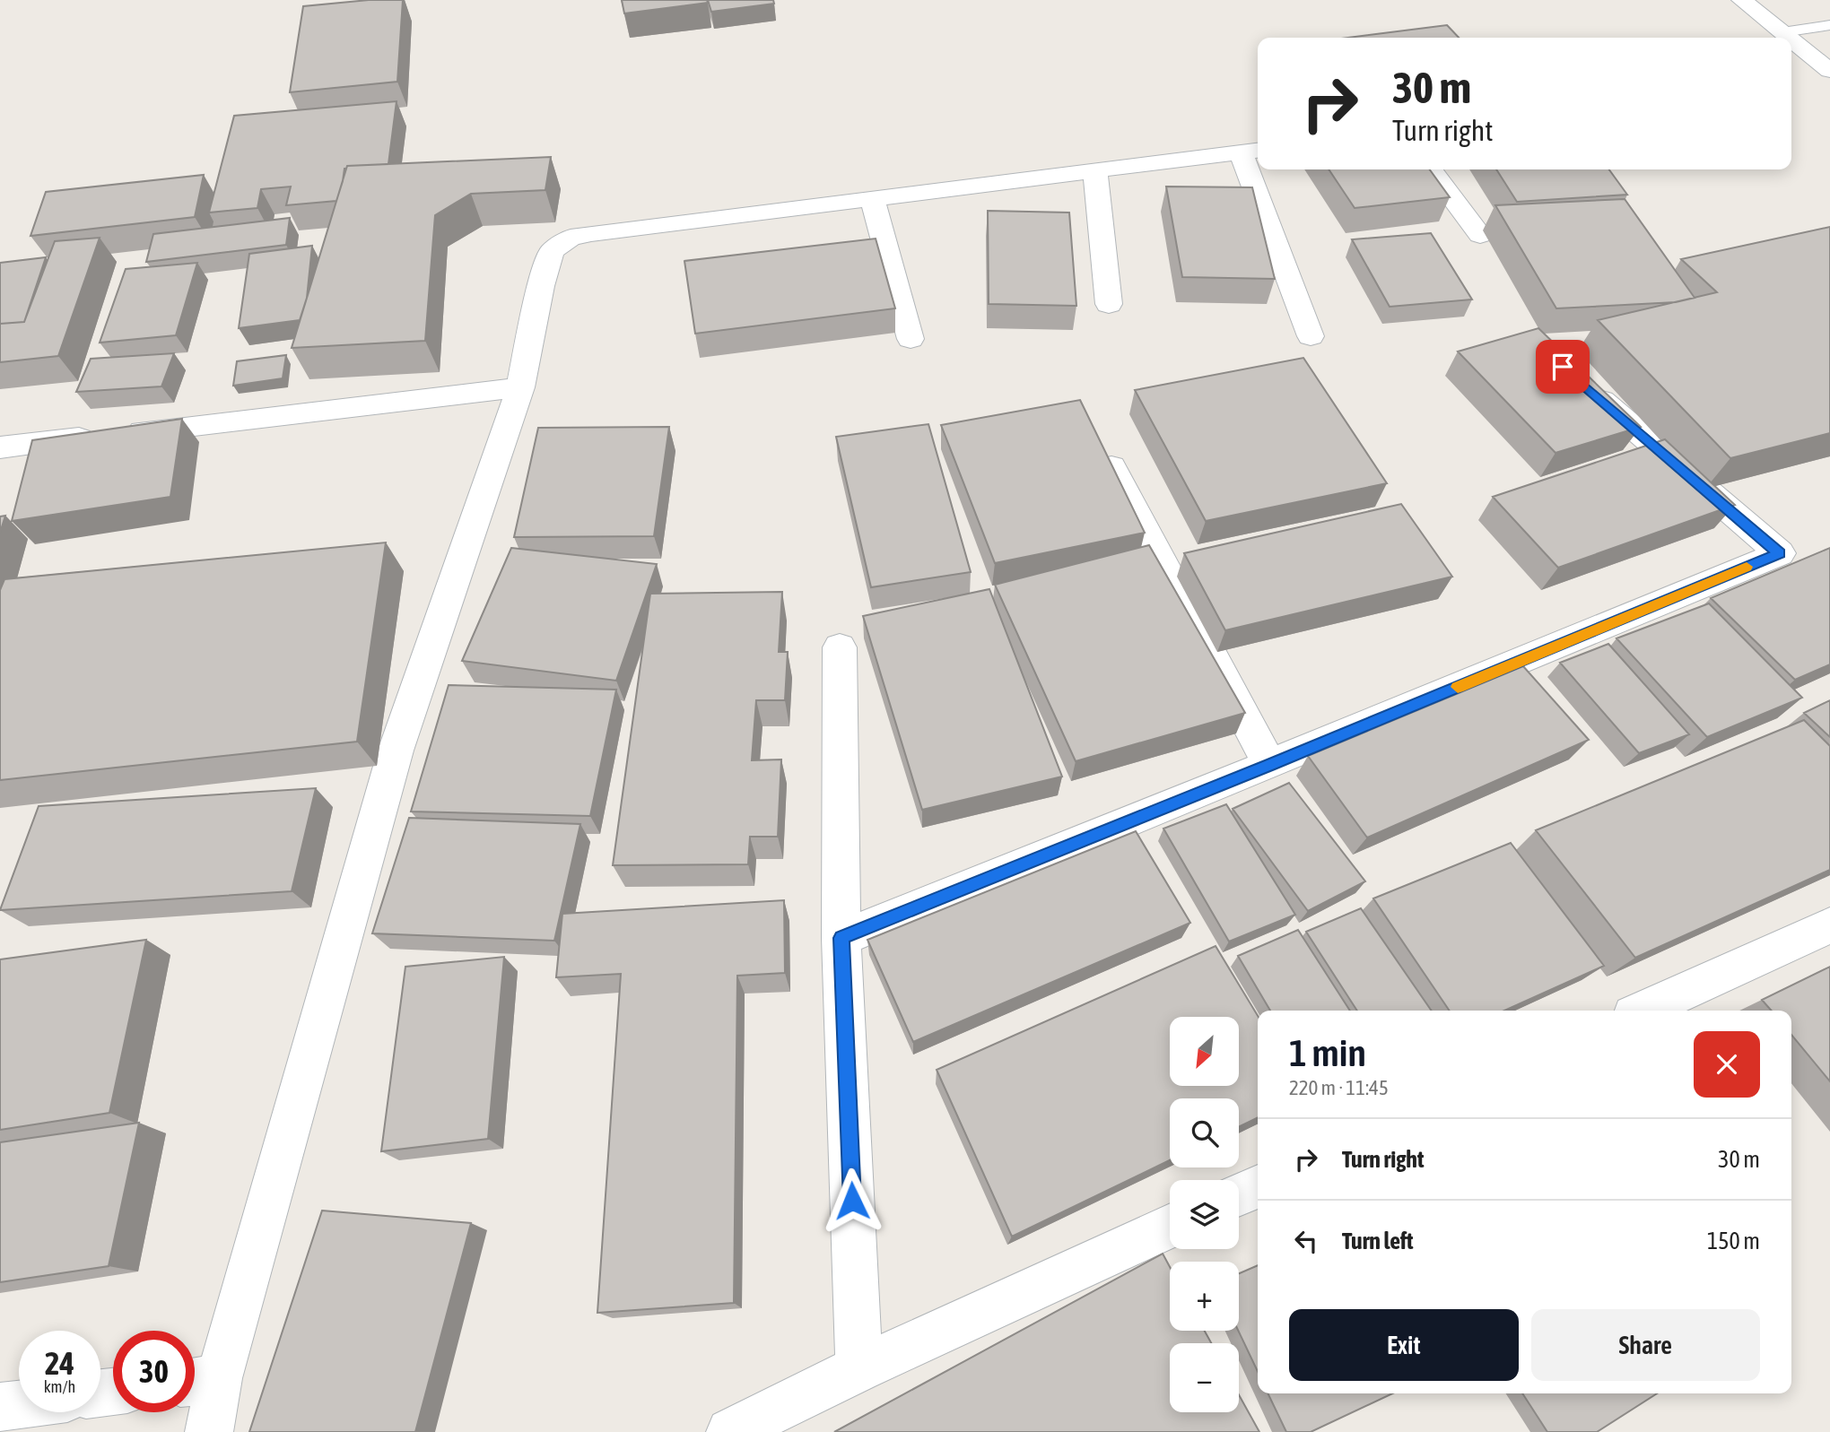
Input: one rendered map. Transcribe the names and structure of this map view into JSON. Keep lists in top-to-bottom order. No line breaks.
{"north":"bottom left","page":{"turn":["30 m","Turn right"],"heading":["1 min","220 m · 11:45"],"map_buttons":["+","−"],"list":[{"name":"Turn right","value":"30 m"},{"name":"Turn left","value":"150 m"}],"buttons":["Exit","Share"],"speed":"24 km/h","limit":"30"}}
